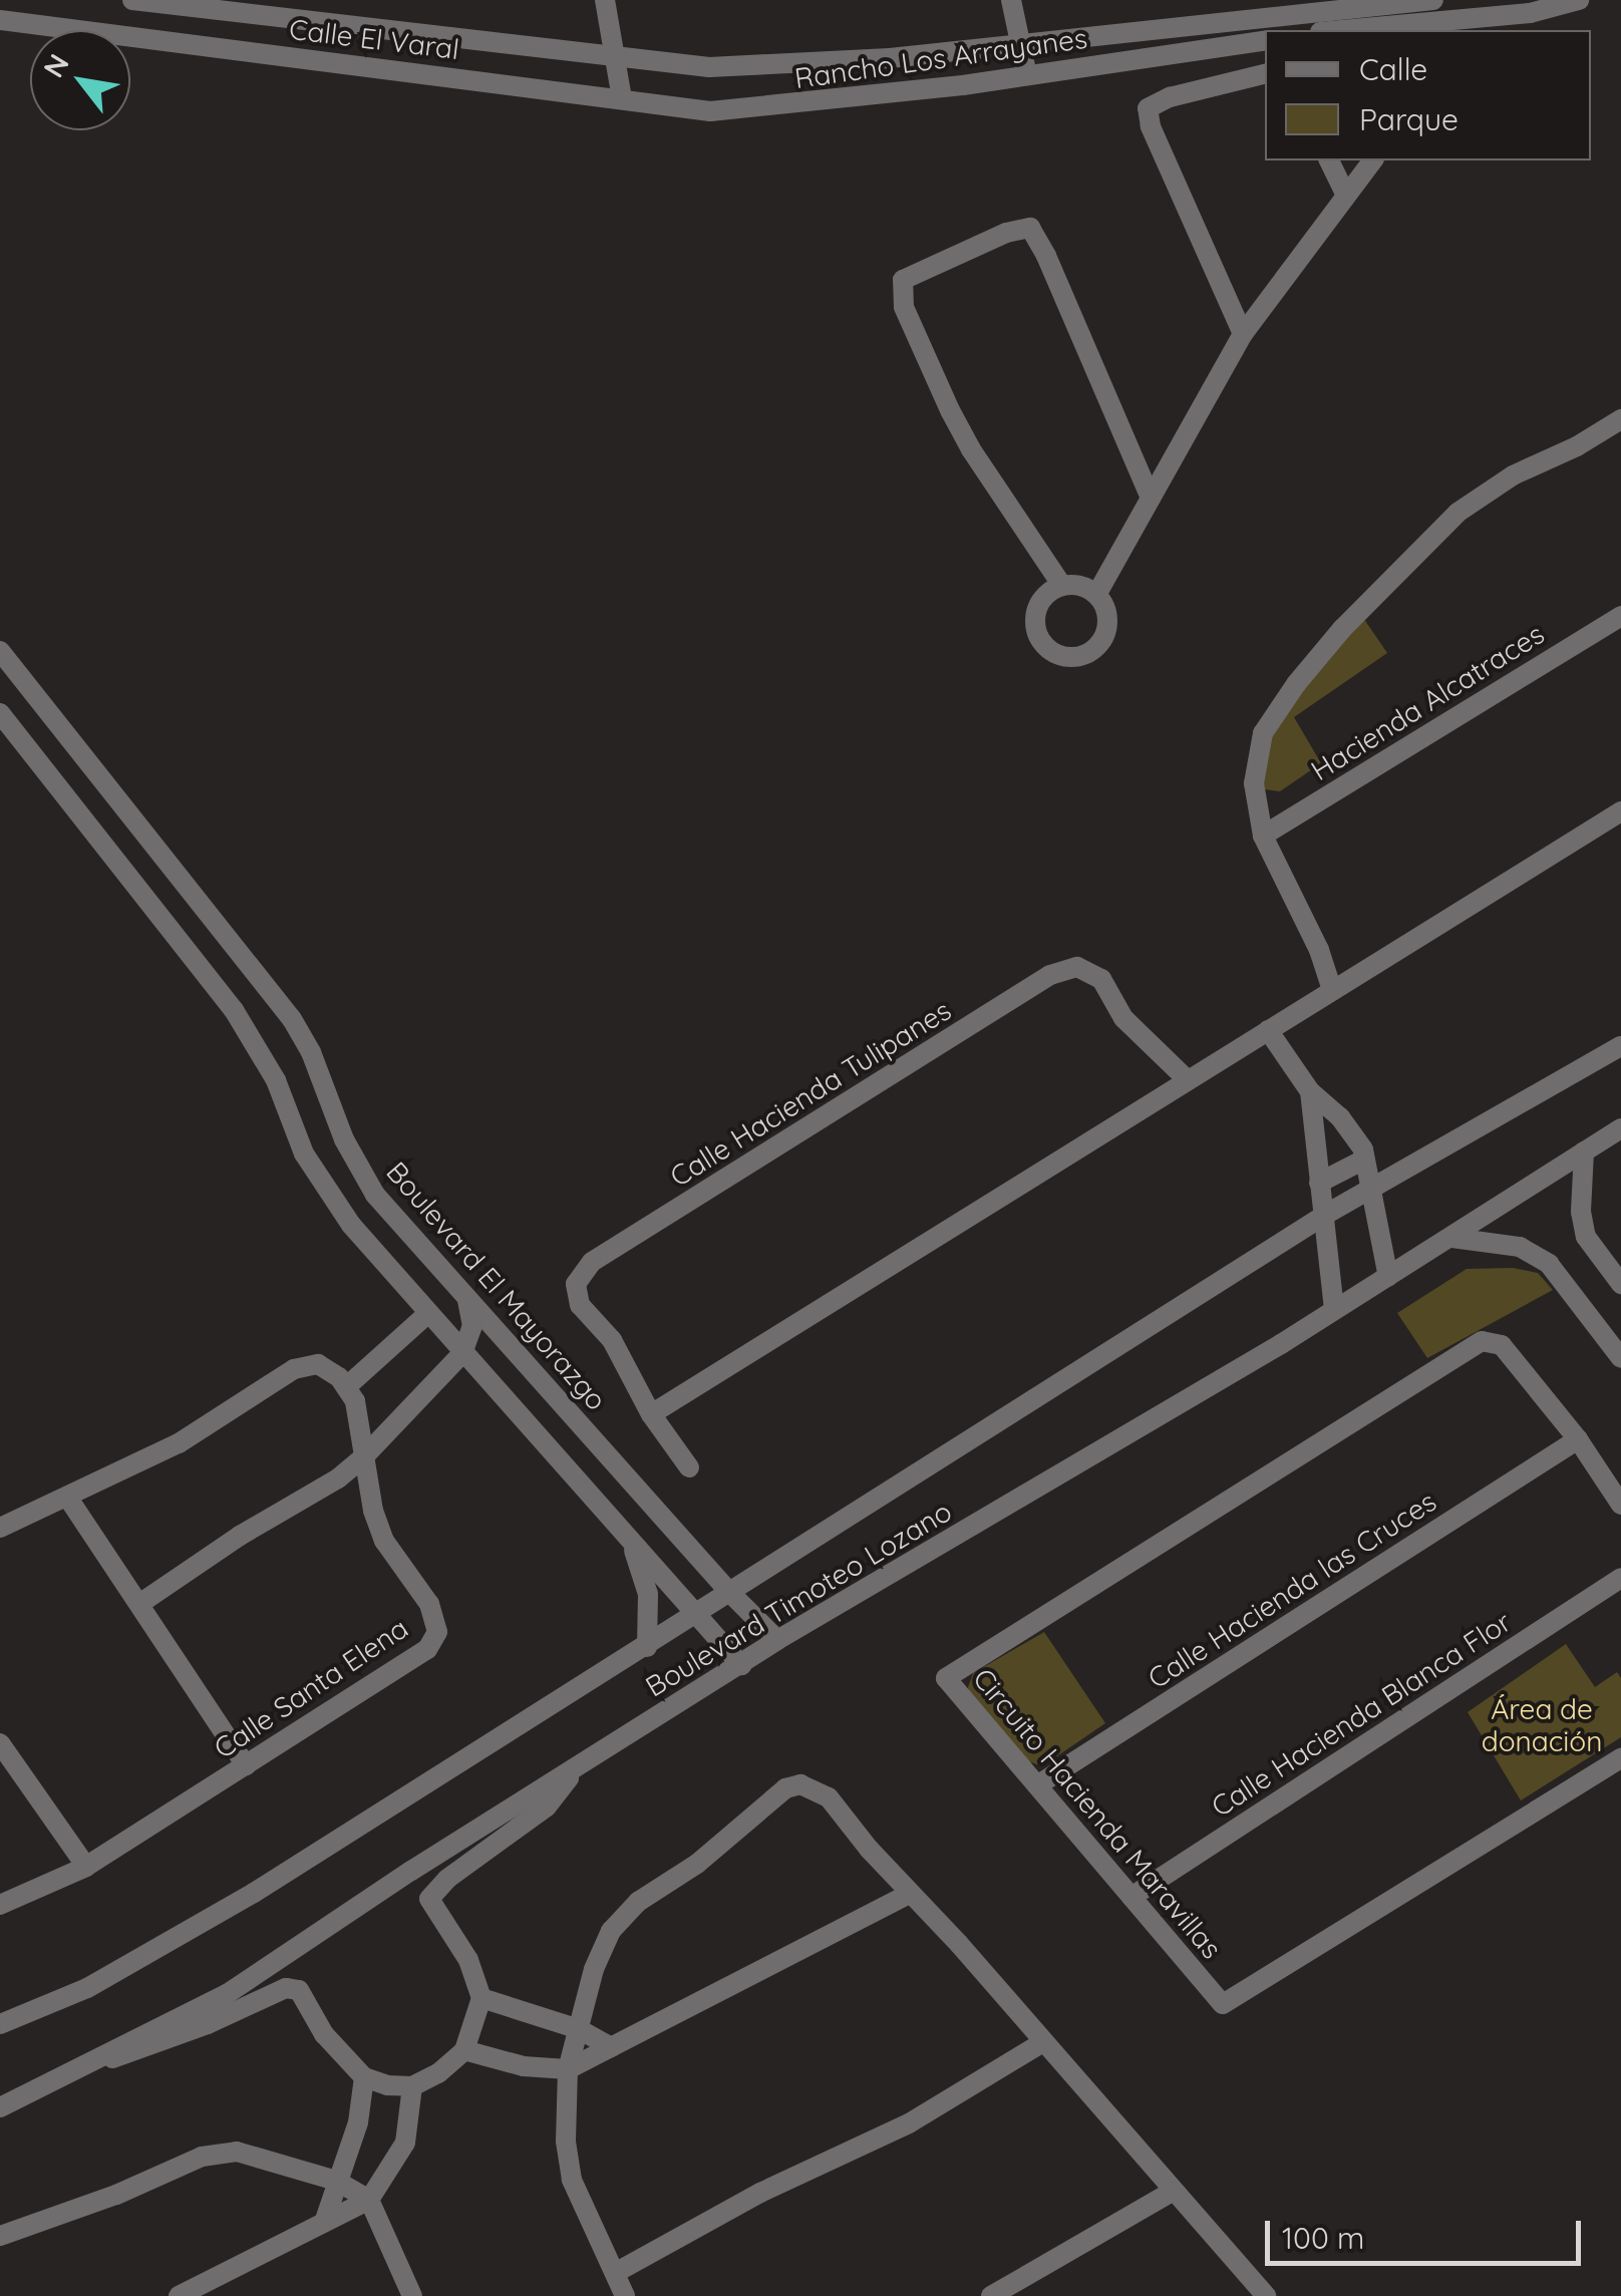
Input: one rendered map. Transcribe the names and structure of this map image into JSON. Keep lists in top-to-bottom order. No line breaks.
{"streets":{"street":["Calle El Varal","Rancho Los Arrayanes","Hacienda Alcatraces","Calle Hacienda Tulipanes","Boulevard El Mayorazgo","Calle Hacienda las Cruces","Boulevard Timoteo Lozano","Calle Santa Elena","Calle Hacienda Blanca Flor","Circuito Hacienda Maravillas"]},"crossings":[["Calle El Varal","Rancho Los Arrayanes"],["Boulevard El Mayorazgo","Boulevard Timoteo Lozano"],["Calle Hacienda las Cruces","Circuito Hacienda Maravillas"],["Calle Hacienda Blanca Flor","Circuito Hacienda Maravillas"]],"parks":["Área de donación"],"legend":["Calle","Parque"],"scale_bar":"100 m","north":"top left"}
